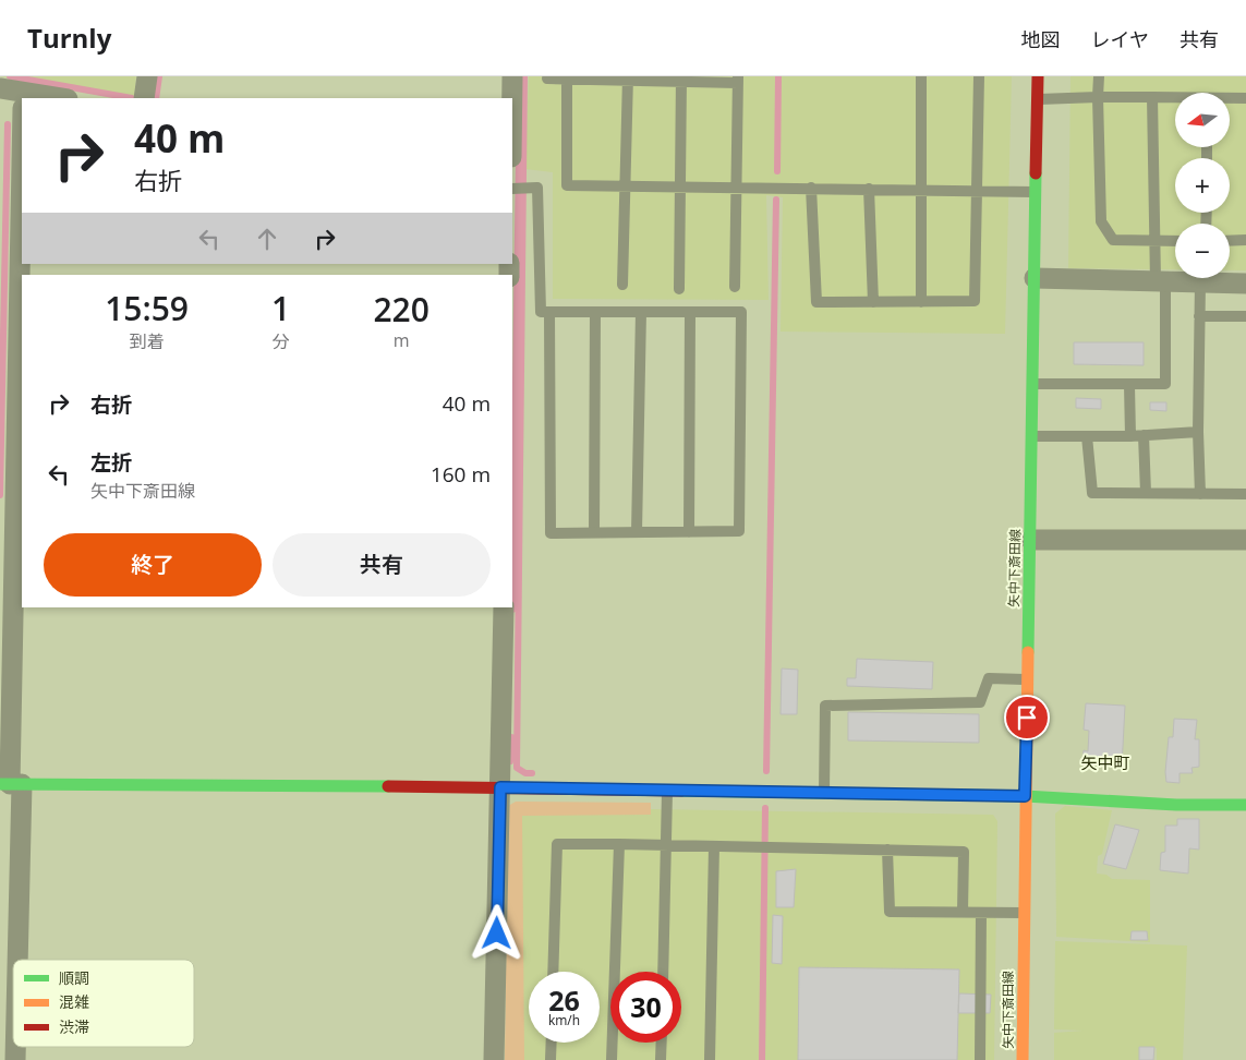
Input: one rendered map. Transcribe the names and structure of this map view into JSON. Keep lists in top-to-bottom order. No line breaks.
{"streets":{"street":["矢中下斎田線"]},"districts":["矢中町"],"legend":["順調","混雑","渋滞"],"north":"left","page":{"header":"Turnly","nav":["地図","レイヤ","共有"],"map_buttons":["+","−"],"turn":["40 m","右折"],"eta":["15:59","到着","1","分","220","m"],"list":[{"name":"右折","value":"40 m"},{"name":"左折","note":"矢中下斎田線","value":"160 m"}],"buttons":["終了","共有"],"speed":"26 km/h","limit":"30"}}
